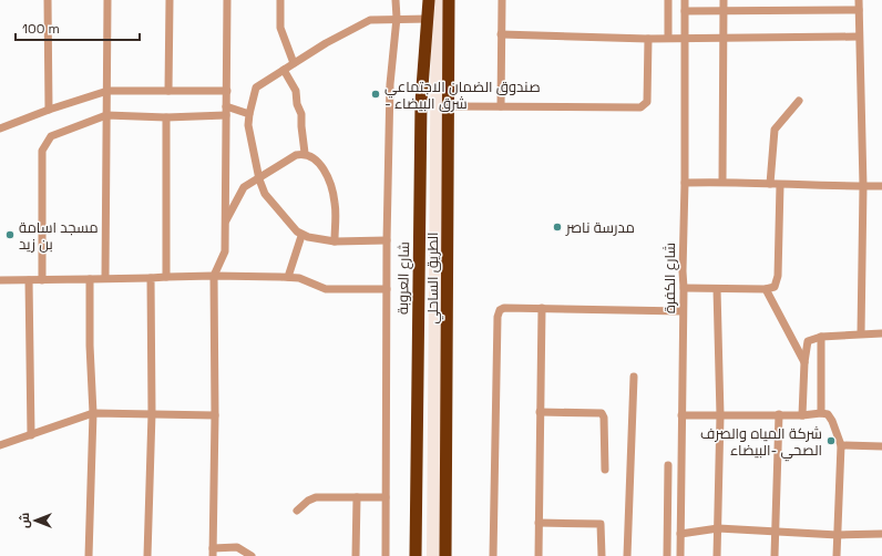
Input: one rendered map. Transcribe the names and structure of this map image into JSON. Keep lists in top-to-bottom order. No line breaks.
{"streets":{"highway":["شارع العروبة","الطريق الساحلي"],"street":["شارع الكفرة"]},"places":["صندوق الضمان الاجتماعي - شرق البيضاء","مدرسة ناصر","مسجد اسامة بن زيد","شركة المياه والصرف الصحي -البيضاء"],"scale_bar":"100 m","north":"left"}
